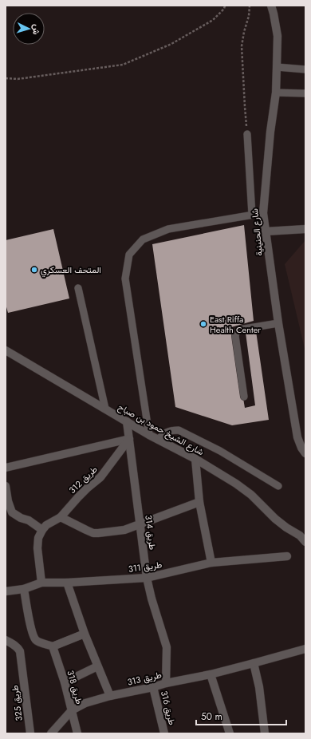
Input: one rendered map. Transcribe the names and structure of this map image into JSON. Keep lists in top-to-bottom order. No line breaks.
{"streets":{"street":["شارع الحنينية","شارع الشيخ حمود بن صباح","طريق 312","طريق 314","طريق 311","طريق 313","طريق 318","طريق 325","طريق 316"]},"crossings":[["شارع الشيخ حمود بن صباح","طريق 314"],["طريق 312","طريق 314"],["طريق 314","طريق 311"],["طريق 314","طريق 313"],["طريق 313","طريق 318"],["طريق 313","طريق 316"]],"places":["المتحف العسكري","East Riffa Health Center"],"scale_bar":"50 m","north":"right"}
